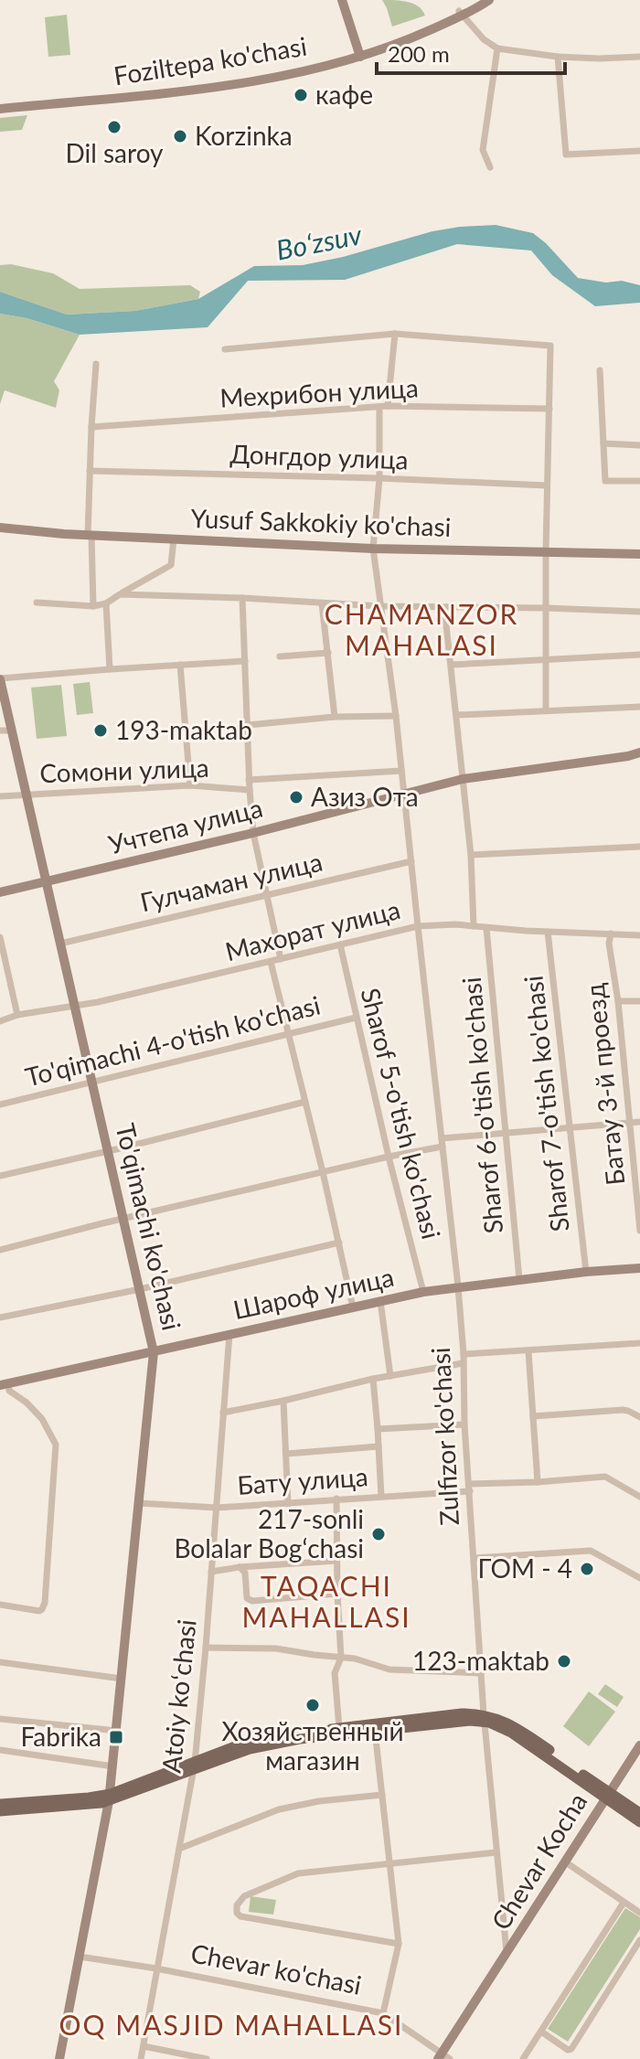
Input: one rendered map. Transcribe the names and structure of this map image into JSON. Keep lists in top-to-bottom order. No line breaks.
{"streets":{"main road":["Foziltepa ko'chasi","Yusuf Sakkokiy ko'chasi","Учтепа улица","To'qimachi ko'chasi","Шароф улица","Chevar Kocha"],"street":["Мехрибон улица","Донгдор улица","Сомони улица","Гулчаман улица","Махорат улица","To'qimachi 4-o'tish ko'chasi","Батау 3-й проезд","Sharof 7-o'tish ko'chasi","Sharof 6-o'tish ko'chasi","Sharof 5-o'tish ko'chasi","Zulfizor ko'chasi","Бату улица","Atoiy koʻchasi","Chevar ko'chasi"]},"crossings":[["Мехрибон улица","Zulfizor ko'chasi"],["Донгдор улица","Zulfizor ko'chasi"],["Yusuf Sakkokiy ko'chasi","Zulfizor ko'chasi"],["Сомони улица","To'qimachi ko'chasi"],["Учтепа улица","To'qimachi ko'chasi"],["Учтепа улица","Zulfizor ko'chasi"],["Гулчаман улица","To'qimachi ko'chasi"],["Гулчаман улица","Zulfizor ko'chasi"],["Махорат улица","Батау 3-й проезд"],["Махорат улица","Sharof 7-o'tish ko'chasi"],["Махорат улица","Sharof 6-o'tish ko'chasi"],["Махорат улица","Sharof 5-o'tish ko'chasi"],["Махорат улица","To'qimachi ko'chasi"],["Махорат улица","Zulfizor ko'chasi"],["To'qimachi 4-o'tish ko'chasi","Sharof 5-o'tish ko'chasi"],["To'qimachi 4-o'tish ko'chasi","To'qimachi ko'chasi"],["Sharof 7-o'tish ko'chasi","Шароф улица"],["Sharof 6-o'tish ko'chasi","Шароф улица"],["Sharof 5-o'tish ko'chasi","Шароф улица"],["To'qimachi ko'chasi","Шароф улица"],["To'qimachi ko'chasi","Бату улица"],["To'qimachi ko'chasi","Chevar ko'chasi"],["Шароф улица","Zulfizor ko'chasi"],["Шароф улица","Atoiy koʻchasi"],["Zulfizor ko'chasi","Бату улица"],["Zulfizor ko'chasi","Chevar Kocha"],["Бату улица","Atoiy koʻchasi"],["Atoiy koʻchasi","Chevar ko'chasi"]],"districts":["CHAMANZOR MAHALASI","TAQACHI MAHALLASI","OQ MASJID MAHALLASI"],"water":["Boʻzsuv"],"places":{"other":["кафе","Dil saroy","Korzinka","193-maktab","Азиз Ота","217-sonli Bolalar Bogʻchasi","ГОМ - 4","123-maktab","Хозяйственный магазин"],"transit":["Fabrika"]},"scale_bar":"200 m"}
